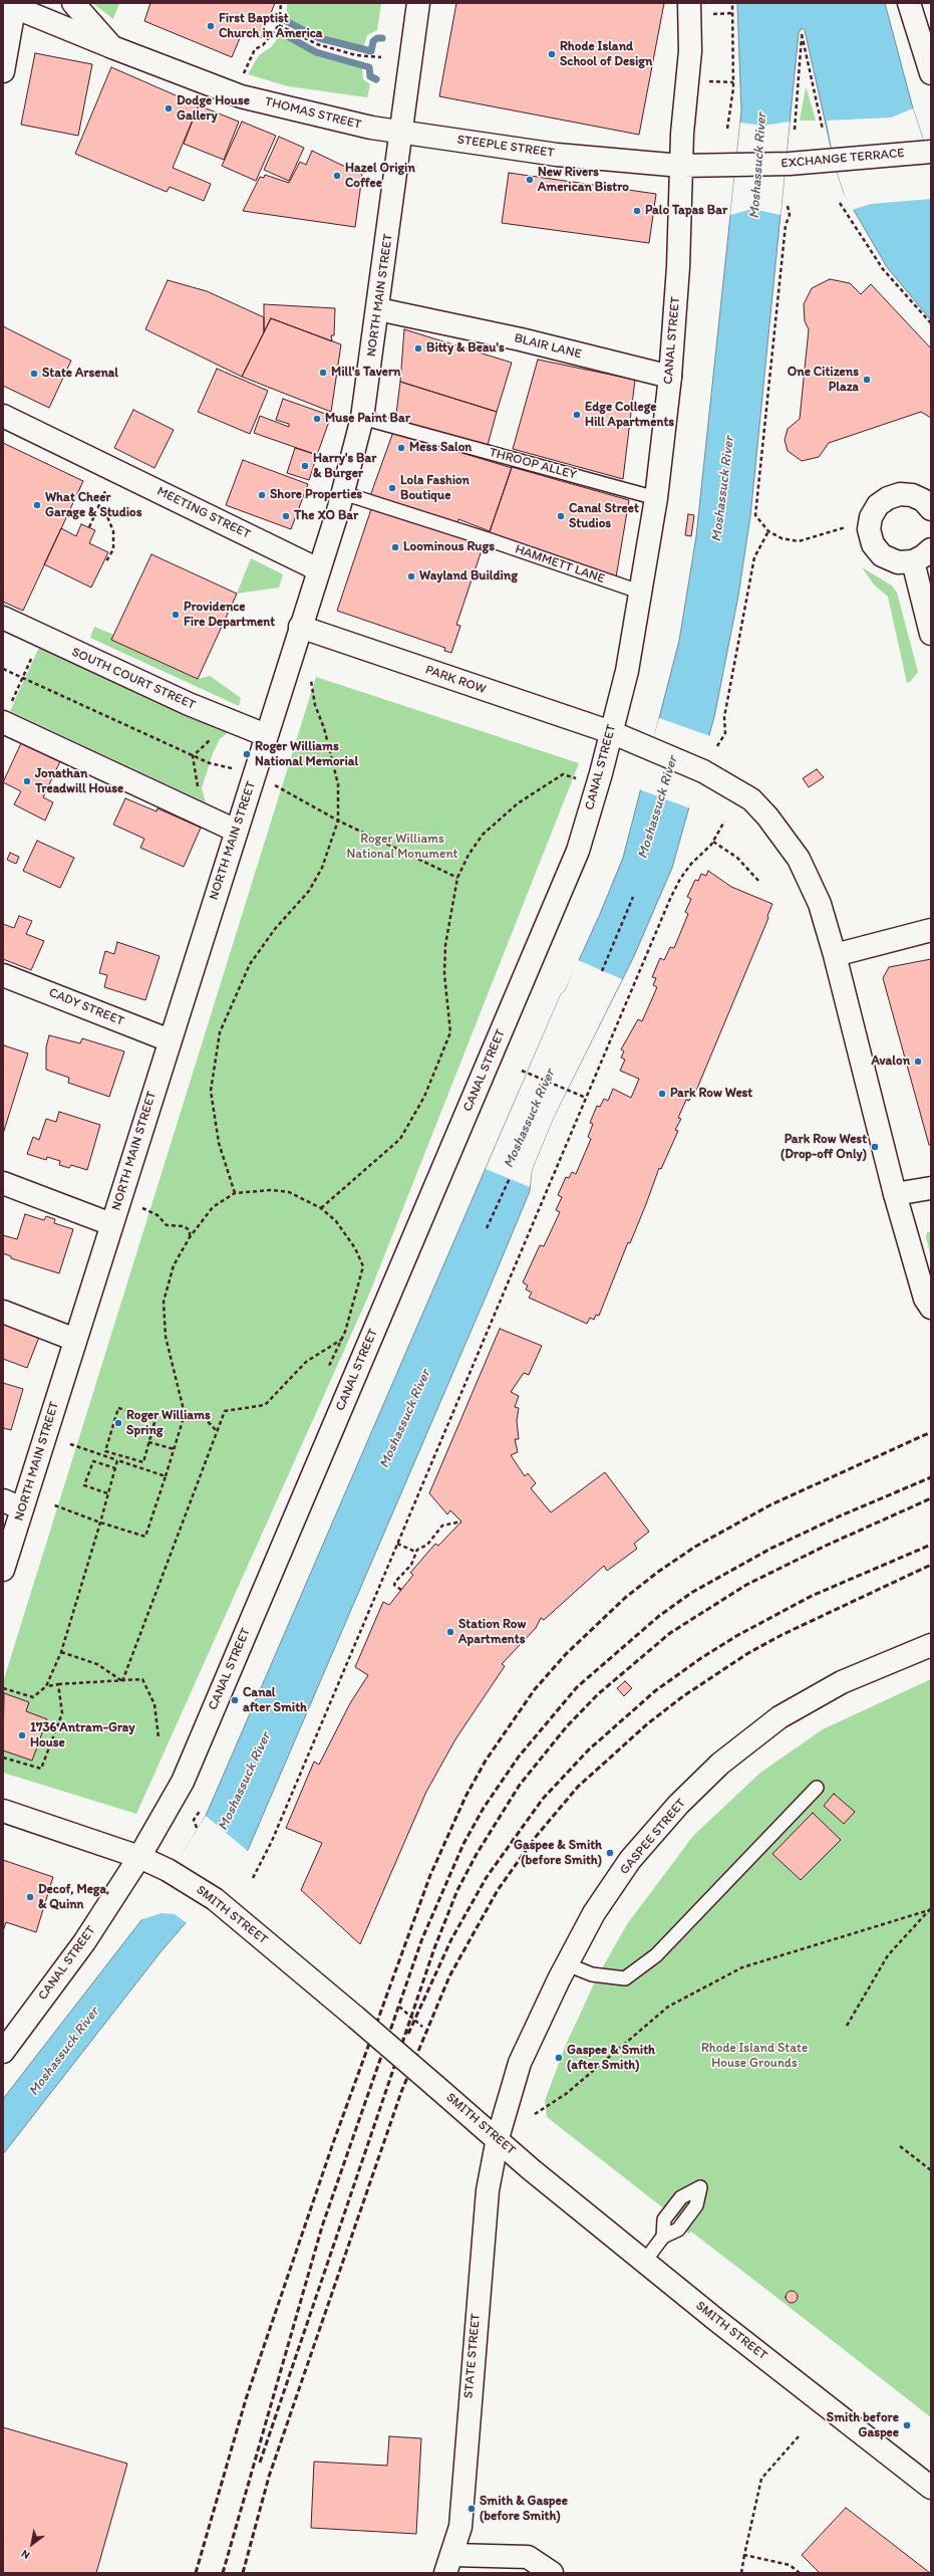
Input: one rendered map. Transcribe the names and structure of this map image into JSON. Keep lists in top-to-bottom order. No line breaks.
{"streets":{"main road":["THOMAS STREET","STEEPLE STREET","EXCHANGE TERRACE","NORTH MAIN STREET","CANAL STREET","BLAIR LANE","MEETING STREET","SOUTH COURT STREET","PARK ROW","CADY STREET","GASPEE STREET","SMITH STREET","STATE STREET"],"lane":["THROOP ALLEY","HAMMETT LANE"]},"crossings":[["THOMAS STREET","STEEPLE STREET"],["THOMAS STREET","NORTH MAIN STREET"],["STEEPLE STREET","EXCHANGE TERRACE"],["STEEPLE STREET","NORTH MAIN STREET"],["STEEPLE STREET","CANAL STREET"],["EXCHANGE TERRACE","CANAL STREET"],["NORTH MAIN STREET","BLAIR LANE"],["NORTH MAIN STREET","THROOP ALLEY"],["NORTH MAIN STREET","MEETING STREET"],["NORTH MAIN STREET","HAMMETT LANE"],["NORTH MAIN STREET","SOUTH COURT STREET"],["NORTH MAIN STREET","PARK ROW"],["NORTH MAIN STREET","CADY STREET"],["CANAL STREET","BLAIR LANE"],["CANAL STREET","THROOP ALLEY"],["CANAL STREET","HAMMETT LANE"],["CANAL STREET","PARK ROW"],["CANAL STREET","SMITH STREET"],["GASPEE STREET","SMITH STREET"],["GASPEE STREET","STATE STREET"],["SMITH STREET","STATE STREET"]],"water":["Moshassuck River"],"parks":["Roger Williams National Monument","Rhode Island State House Grounds"],"places":["First Baptist Church in America","Rhode Island School of Design","Dodge House Gallery","Hazel Origin Coffee","New Rivers American Bistro","Palo Tapas Bar","Bitty & Beau's","Mill's Tavern","State Arsenal","One Citizens Plaza","Edge College Hill Apartments","Muse Paint Bar","Mess Salon","Harry's Bar & Burger","Lola Fashion Boutique","Shore Properties","What Cheer Garage & Studios","The XO Bar","Canal Street Studios","Loominous Rugs","Wayland Building","Providence Fire Department","Roger Williams National Memorial","Jonathan Treadwill House","Avalon","Park Row West","Park Row West (Drop-off Only)","Roger Williams Spring","Station Row Apartments","Canal after Smith","1736 Antram-Gray House","Gaspee & Smith (before Smith)","Decof, Mega, & Quinn","Gaspee & Smith (after Smith)","Smith before Gaspee","Smith & Gaspee (before Smith)"],"north":"bottom left"}
